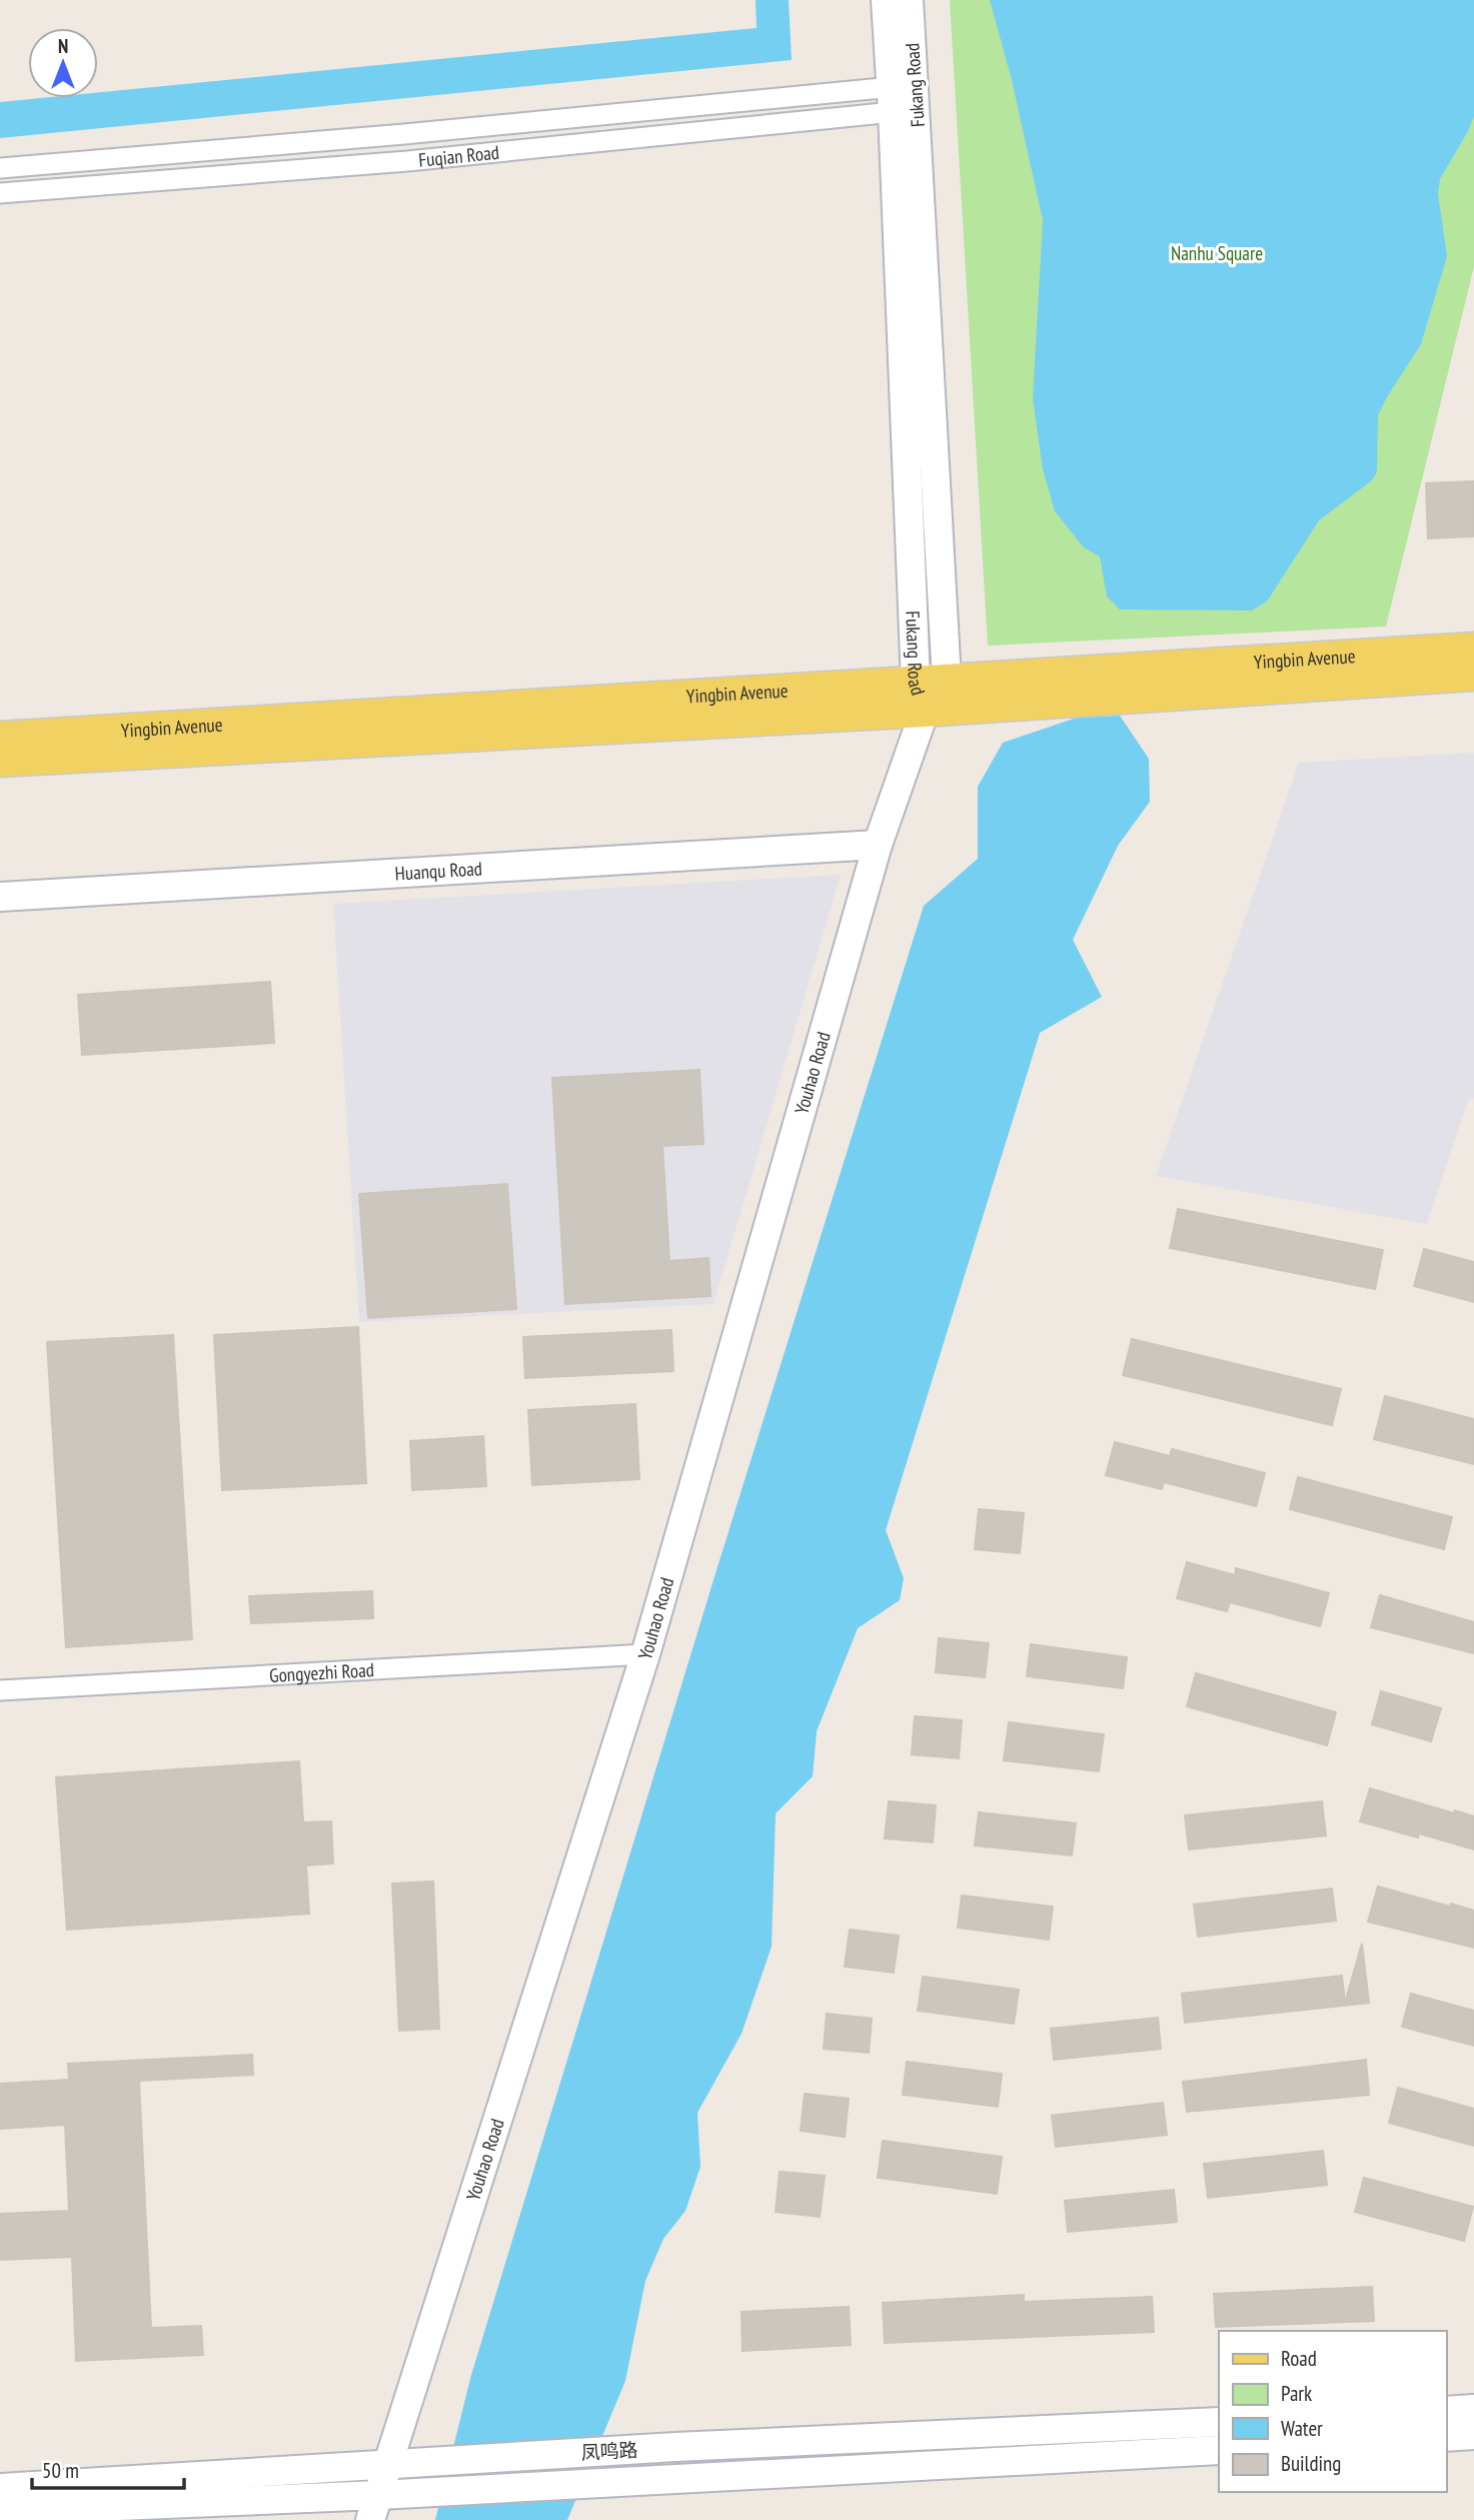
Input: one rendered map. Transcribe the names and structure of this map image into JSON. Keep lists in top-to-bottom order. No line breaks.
{"streets":{"main road":["Yingbin Avenue"],"street":["Fukang Road","Fuqian Road","Huanqu Road","Youhao Road","Gongyezhi Road","凤鸣路"]},"crossings":[["Fukang Road","Fuqian Road"],["Fukang Road","Yingbin Avenue"],["Fukang Road","Youhao Road"],["Yingbin Avenue","Youhao Road"],["Huanqu Road","Youhao Road"],["Youhao Road","Gongyezhi Road"],["Youhao Road","凤鸣路"]],"parks":["Nanhu Square"],"legend":["Road","Park","Water","Building"],"scale_bar":"50 m","north":"top"}
